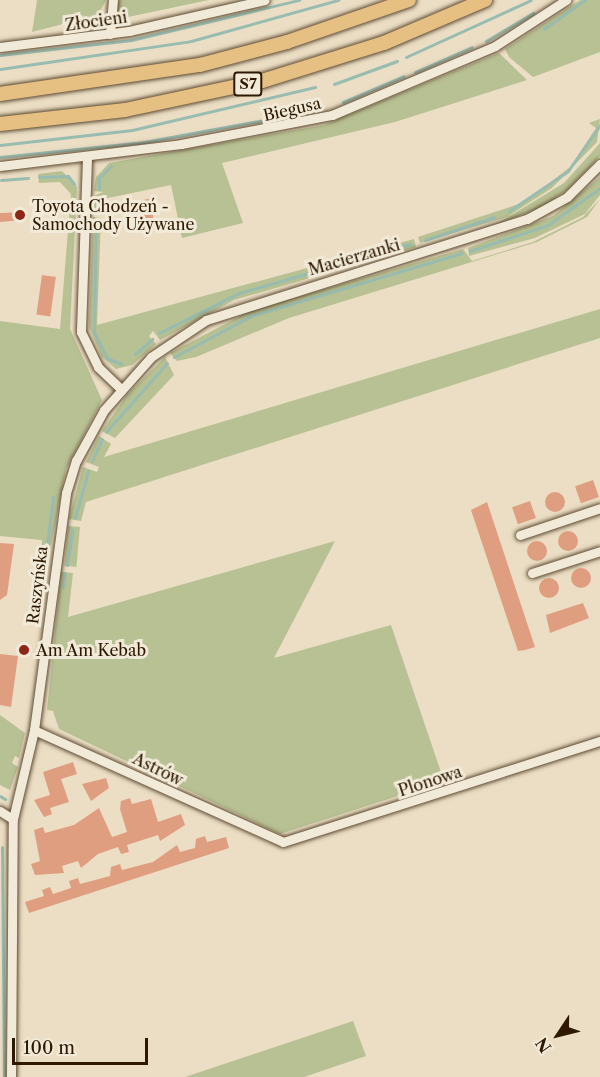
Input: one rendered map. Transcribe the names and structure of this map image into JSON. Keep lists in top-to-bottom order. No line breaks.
{"streets":{"highway":["S7"],"street":["Złocieni","Biegusa","Macierzanki","Raszyńska","Astrów","Plonowa"]},"crossings":[["Macierzanki","Raszyńska"],["Raszyńska","Astrów"],["Astrów","Plonowa"]],"places":["Toyota Chodzeń - Samochody Używane","Am Am Kebab"],"scale_bar":"100 m","north":"bottom left"}
